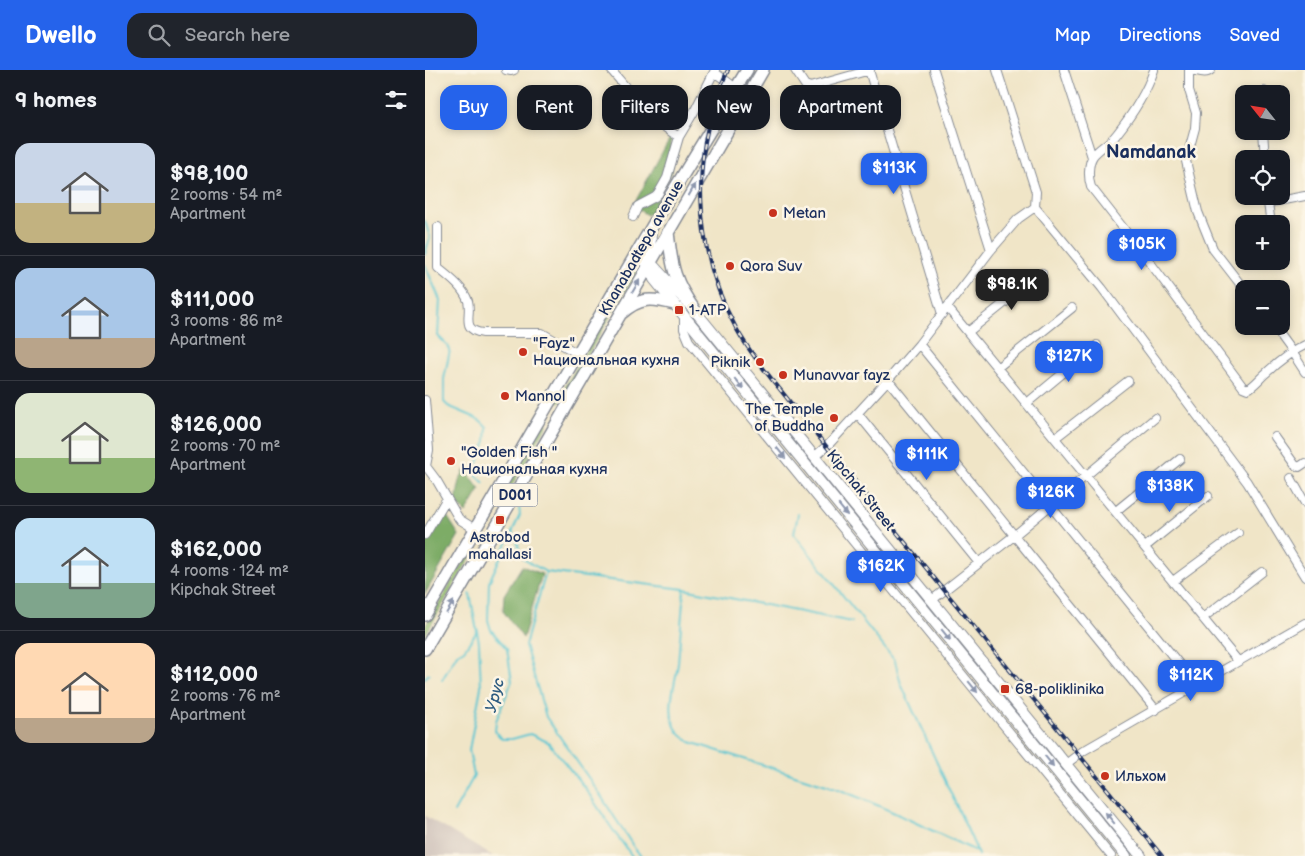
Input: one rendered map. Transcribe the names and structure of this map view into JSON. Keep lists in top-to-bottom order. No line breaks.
{"streets":{"highway":["Khanabadtepa avenue","D001"],"main road":["Kipchak Street"]},"crossings":[["Khanabadtepa avenue","Kipchak Street"]],"districts":["Namdanak"],"water":["Урус"],"places":{"other":["Metan","Qora Suv","\"Fayz\" Национальная кухня","Piknik","Munavvar fayz","Mannol","The Temple of Buddha","\"Golden Fish \" Национальная кухня","Ильхом"],"transit":["1-ATP","Astrobod mahallasi","68-poliklinika"]},"north":"top left","page":{"header":"Dwello","search":"Search here","nav":["Map","Directions","Saved"],"heading":"9 homes","map_buttons":["+","−"],"chip":["Buy","Rent","Filters","New","Apartment"],"list":[{"name":"$98,100","note":"2 rooms · 54 m² · Apartment"},{"name":"$111,000","note":"3 rooms · 86 m² · Apartment"},{"name":"$126,000","note":"2 rooms · 70 m² · Apartment"},{"name":"$162,000","note":"4 rooms · 124 m² · Kipchak Street"},{"name":"$112,000","note":"2 rooms · 76 m² · Apartment"}],"price":["$113K","$105K","$98.1K","$127K","$111K","$138K","$126K","$162K","$112K"]}}
